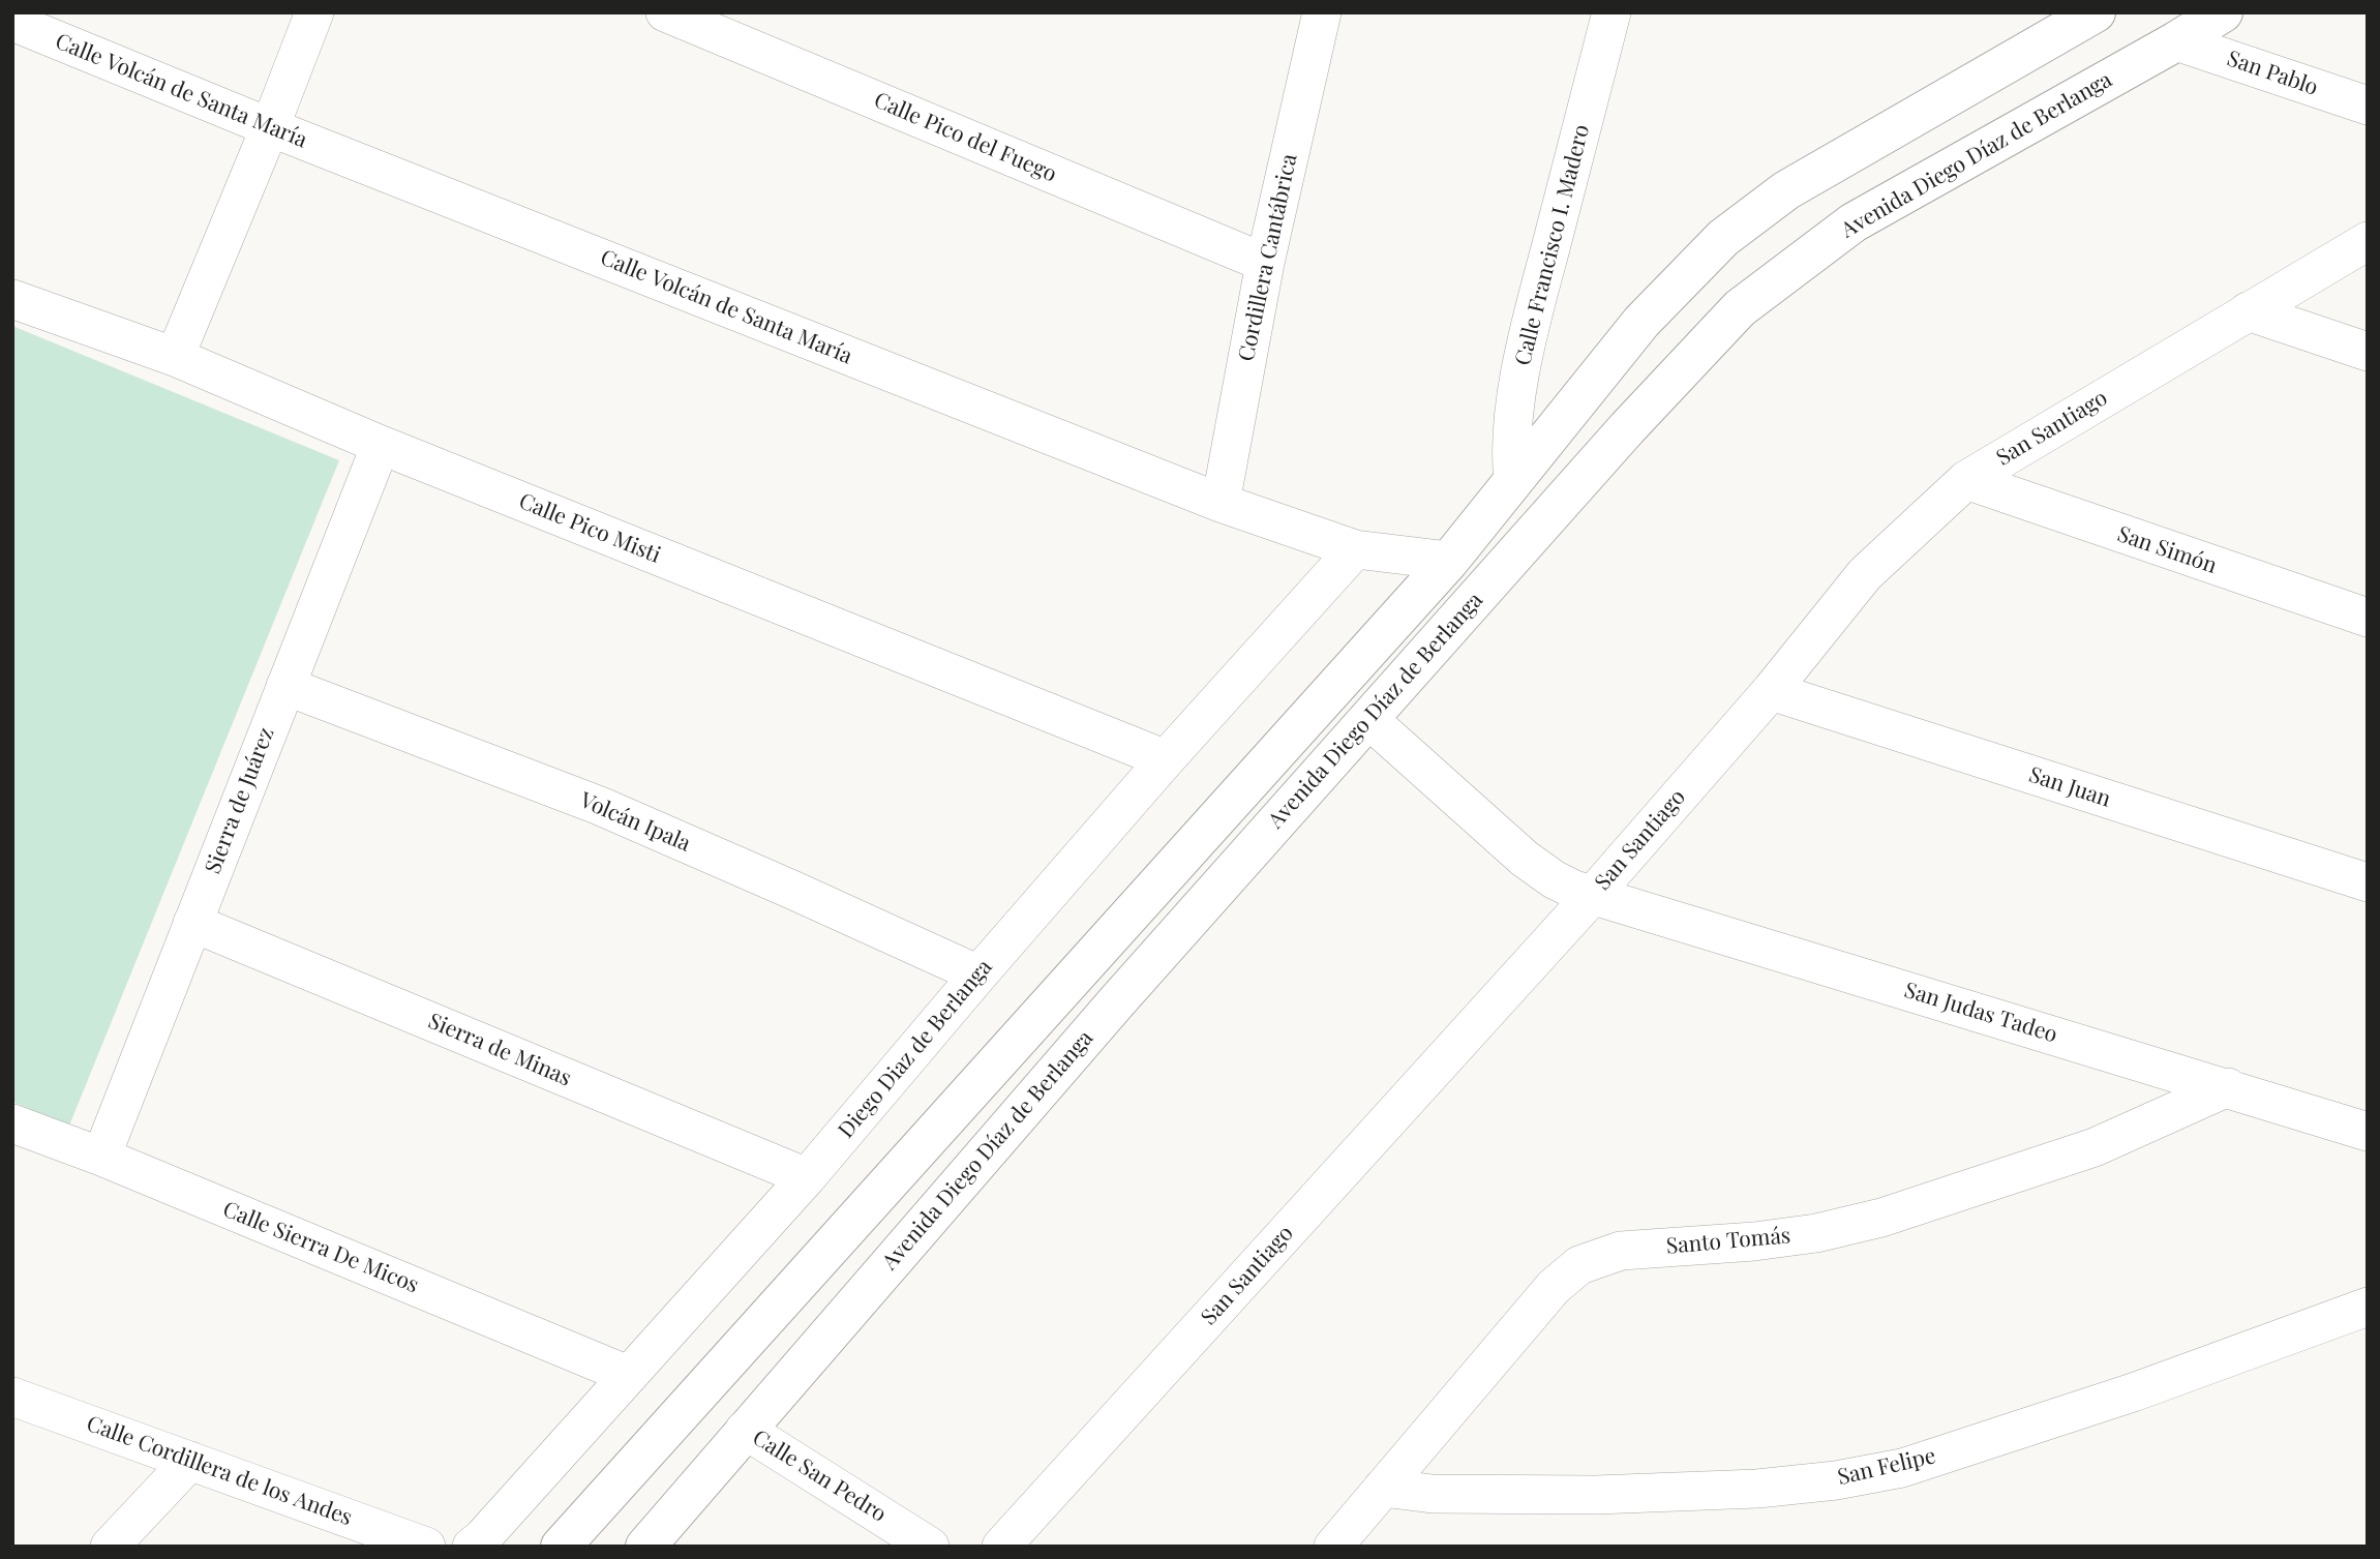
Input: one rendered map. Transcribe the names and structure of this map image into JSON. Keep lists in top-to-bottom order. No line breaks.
{"streets":{"main road":["Avenida Diego Díaz de Berlanga"],"street":["San Pablo","Calle Volcán de Santa María","Calle Pico del Fuego","Calle Francisco I. Madero","Cordillera Cantábrica","San Santiago","Calle Pico Misti","San Simón","San Juan","Sierra de Juárez","Volcán Ipala","San Judas Tadeo","Diego Diaz de Berlanga","Sierra de Minas","Santo Tomás","Calle Sierra De Micos","San Felipe","Calle Cordillera de los Andes","Calle San Pedro"]},"crossings":[["San Pablo","Avenida Diego Díaz de Berlanga"],["Calle Volcán de Santa María","Cordillera Cantábrica"],["Calle Volcán de Santa María","Diego Diaz de Berlanga"],["Calle Pico del Fuego","Cordillera Cantábrica"],["Avenida Diego Díaz de Berlanga","San Judas Tadeo"],["Avenida Diego Díaz de Berlanga","Calle San Pedro"],["San Santiago","San Simón"],["San Santiago","San Juan"],["San Santiago","San Judas Tadeo"],["Calle Pico Misti","Sierra de Juárez"],["Calle Pico Misti","Diego Diaz de Berlanga"],["Sierra de Juárez","Volcán Ipala"],["Sierra de Juárez","Sierra de Minas"],["Sierra de Juárez","Calle Sierra De Micos"],["Volcán Ipala","Diego Diaz de Berlanga"],["San Judas Tadeo","Santo Tomás"],["Diego Diaz de Berlanga","Sierra de Minas"],["Diego Diaz de Berlanga","Calle Sierra De Micos"],["Santo Tomás","San Felipe"]]}
